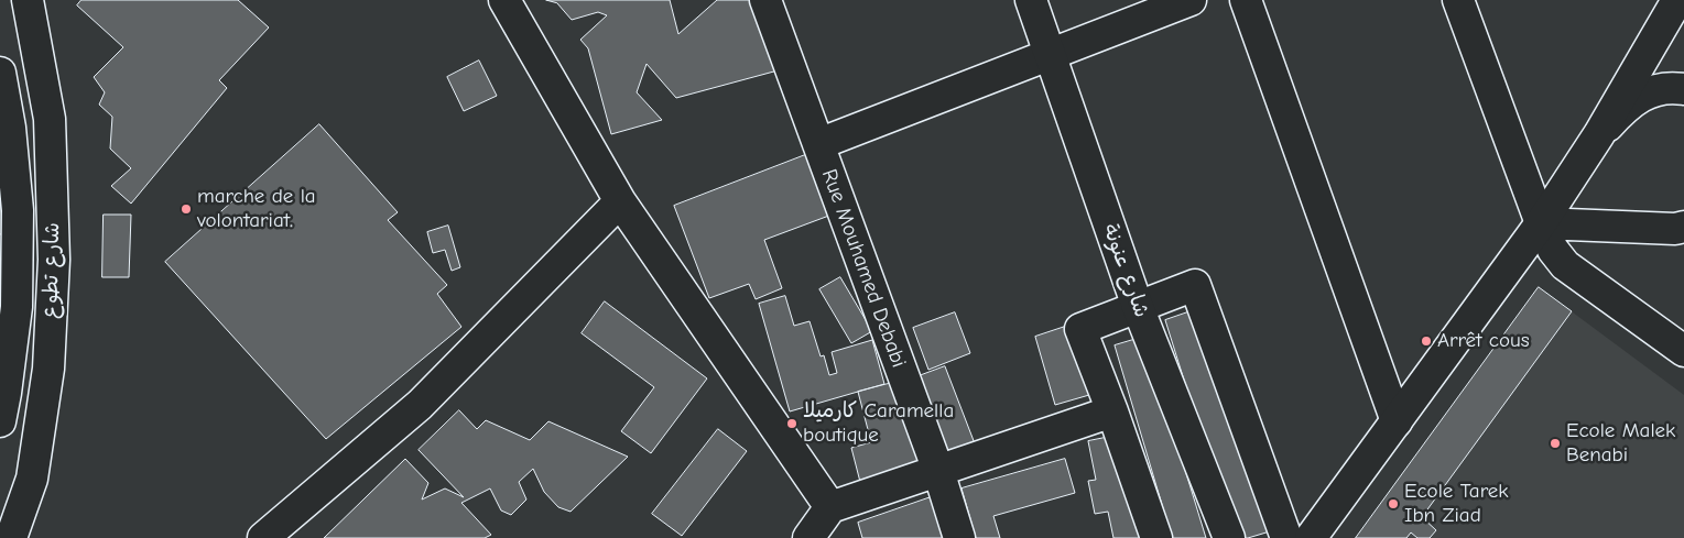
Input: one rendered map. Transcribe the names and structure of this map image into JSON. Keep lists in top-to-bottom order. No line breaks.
{"streets":{"street":["Rue Mouhamed Debabi","شارع تطوع","شارع عنونة"]},"places":["marche de la volontariat.","Arrêt cous","كارميلا Caramella boutique","Ecole Malek Benabi","Ecole Tarek Ibn Ziad"]}
